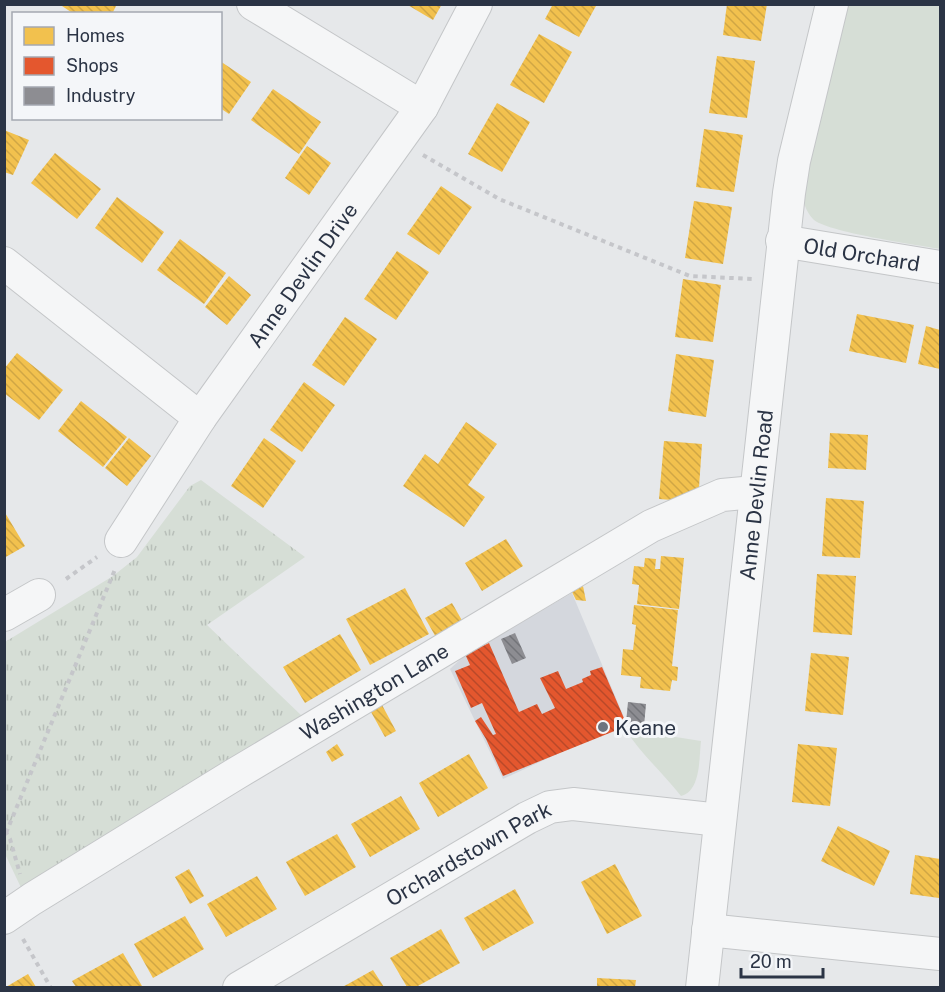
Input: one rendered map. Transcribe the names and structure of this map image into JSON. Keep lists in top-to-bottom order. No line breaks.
{"streets":{"street":["Old Orchard","Anne Devlin Drive","Anne Devlin Road","Washington Lane","Orchardstown Park"]},"crossings":[["Old Orchard","Anne Devlin Road"],["Anne Devlin Road","Washington Lane"],["Anne Devlin Road","Orchardstown Park"]],"places":["Keane"],"legend":["Homes","Shops","Industry"],"scale_bar":"20 m"}
